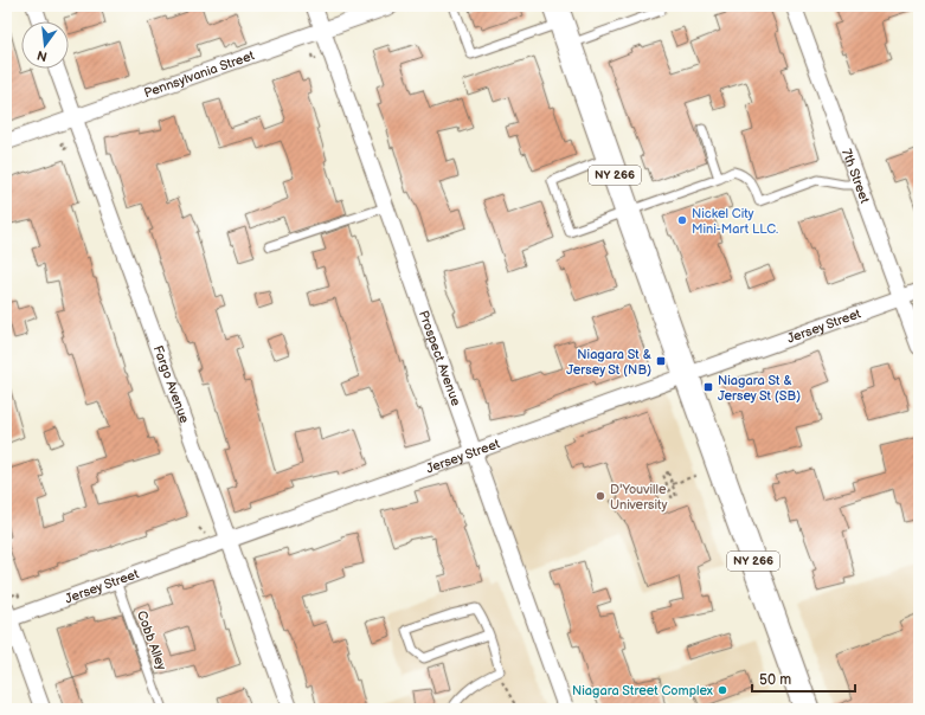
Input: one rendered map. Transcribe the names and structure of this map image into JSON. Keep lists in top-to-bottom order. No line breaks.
{"streets":{"main road":["NY 266"],"street":["Pennsylvania Street","7th Street","Jersey Street","Prospect Avenue","Fargo Avenue"],"lane":["Cobb Alley"]},"crossings":[["Pennsylvania Street","Prospect Avenue"],["Pennsylvania Street","Fargo Avenue"],["NY 266","Jersey Street"],["7th Street","Jersey Street"],["Jersey Street","Prospect Avenue"],["Jersey Street","Fargo Avenue"],["Jersey Street","Cobb Alley"]],"places":{"other":["Nickel City Mini-Mart LLC.","D'Youville University","Niagara Street Complex"],"transit":["Niagara St & Jersey St (NB)","Niagara St & Jersey St (SB)"]},"scale_bar":"50 m","north":"bottom"}
